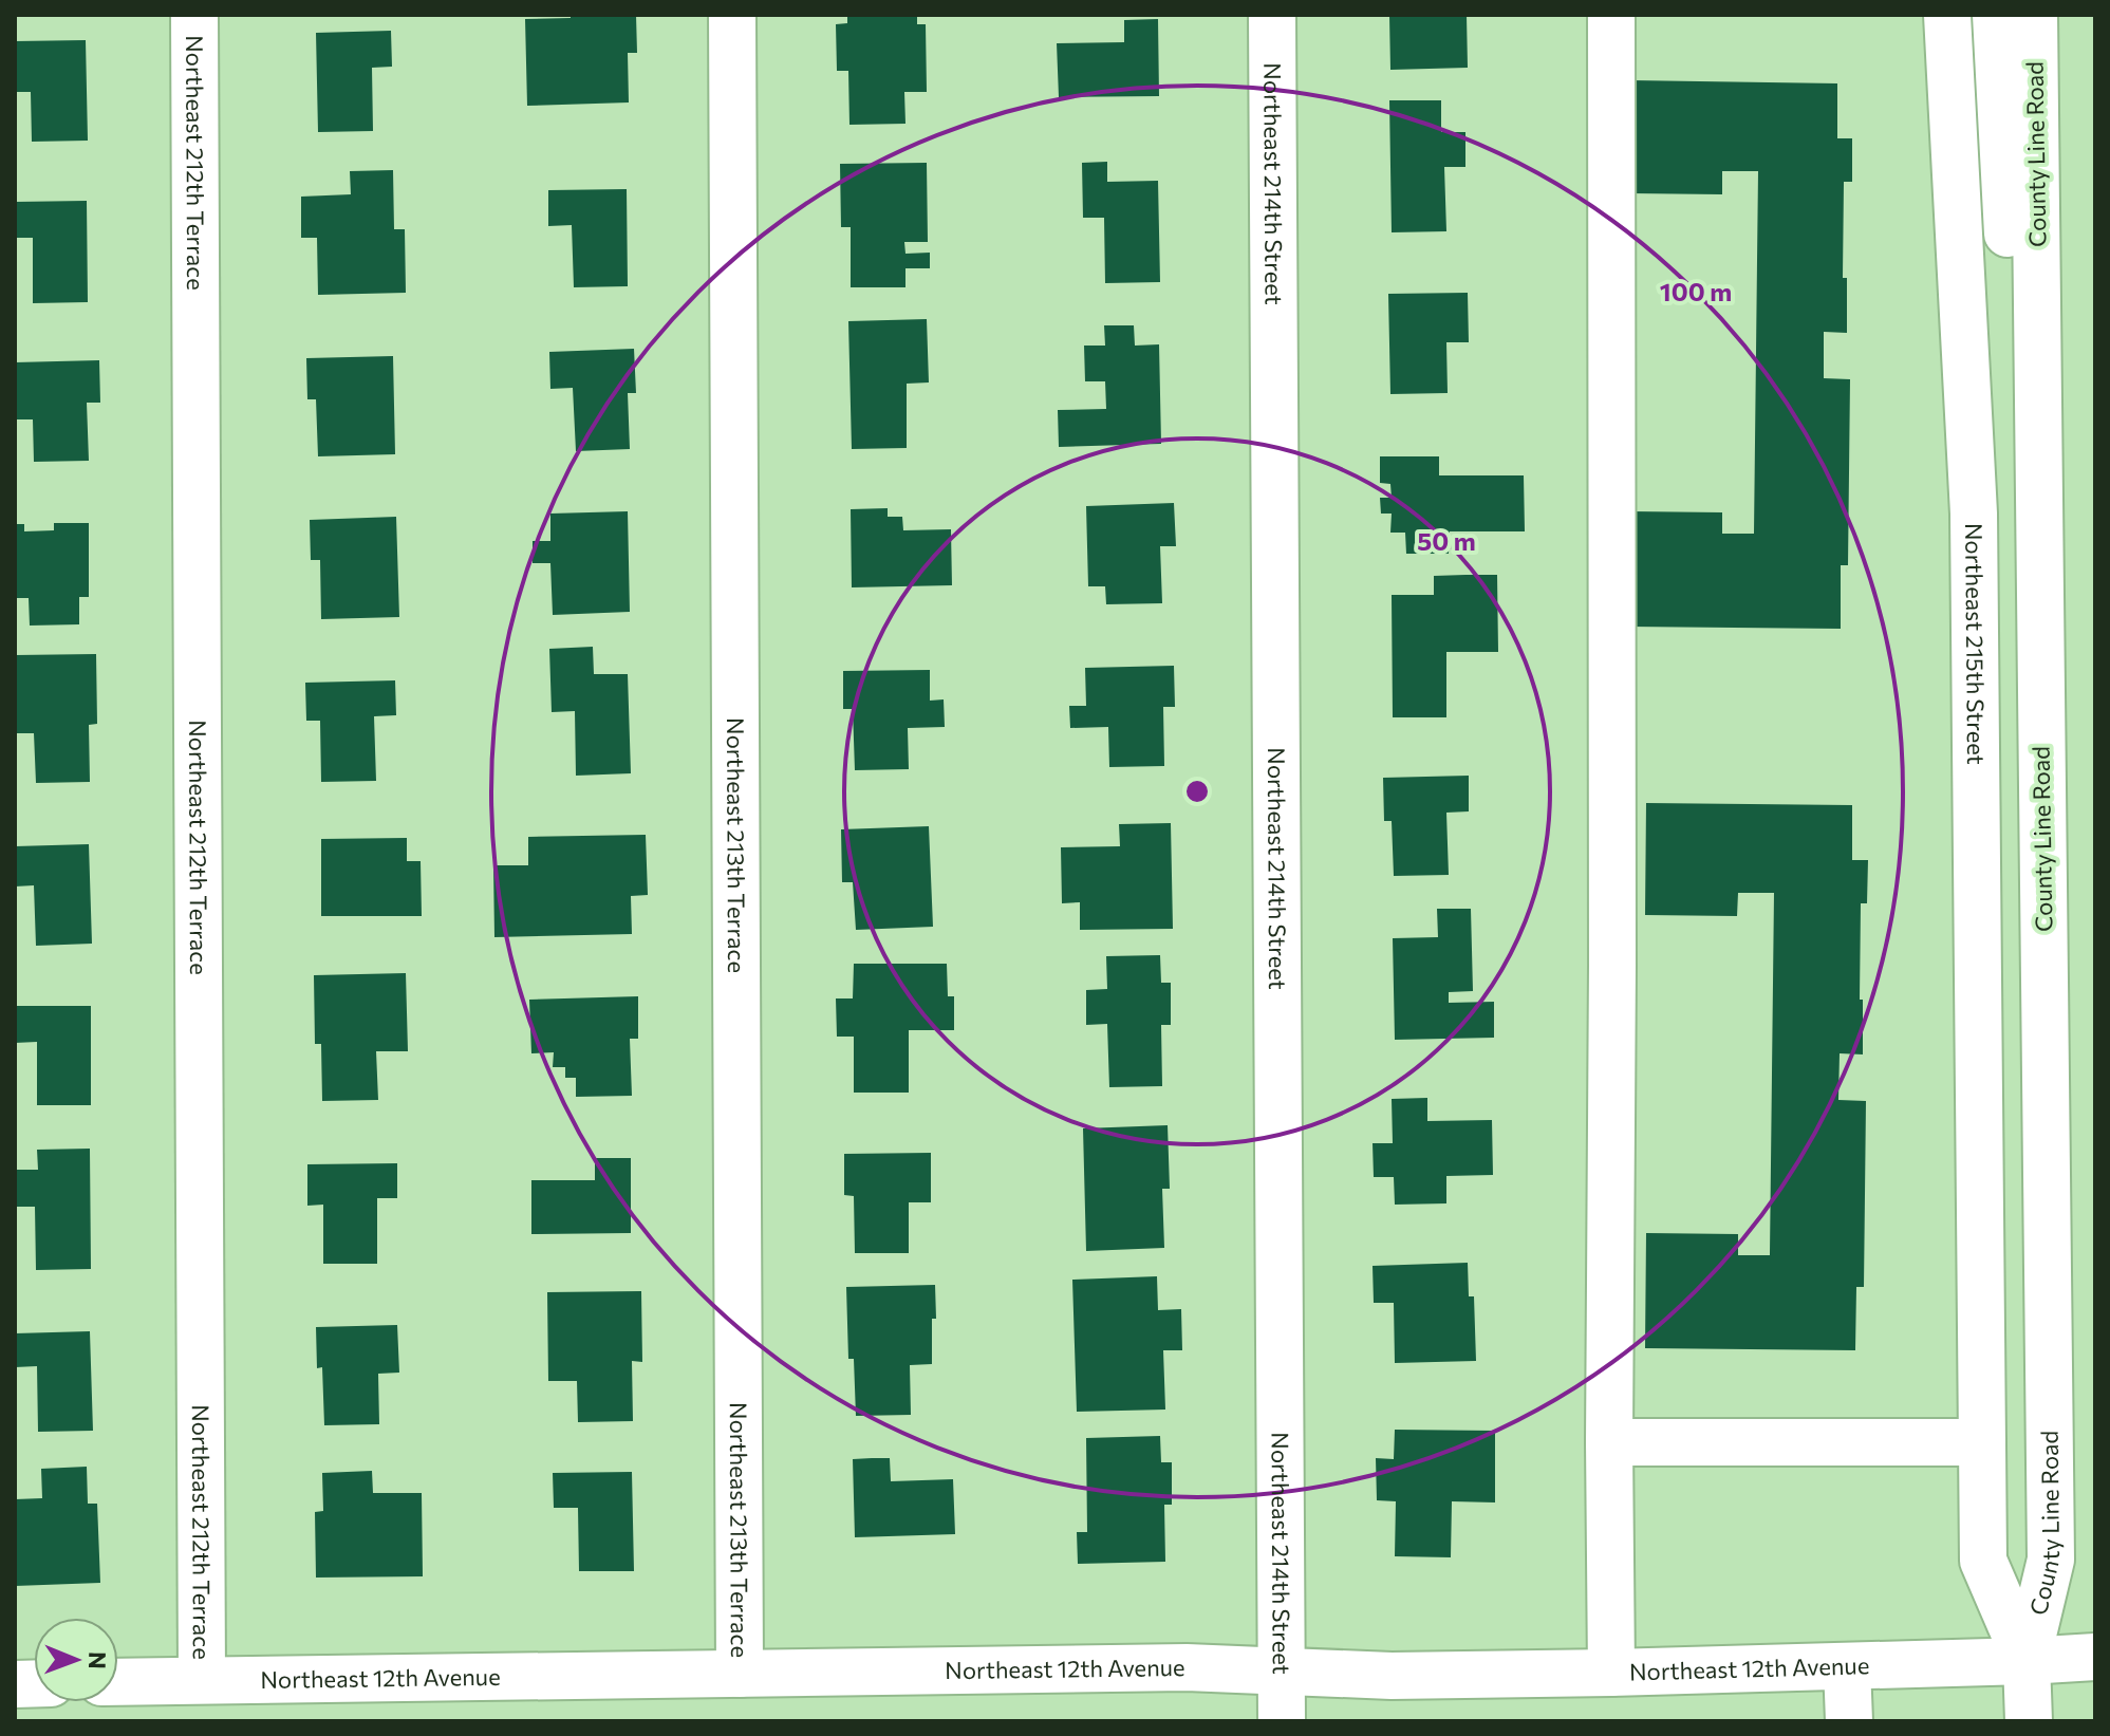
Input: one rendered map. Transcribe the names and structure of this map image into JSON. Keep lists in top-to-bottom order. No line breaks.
{"streets":{"street":["County Line Road","Northeast 212th Terrace","Northeast 214th Street","Northeast 215th Street","Northeast 213th Terrace","Northeast 12th Avenue"]},"crossings":[["County Line Road","Northeast 215th Street"],["County Line Road","Northeast 12th Avenue"],["Northeast 212th Terrace","Northeast 12th Avenue"],["Northeast 214th Street","Northeast 12th Avenue"],["Northeast 213th Terrace","Northeast 12th Avenue"]],"north":"right","rings":["100 m","50 m"]}
